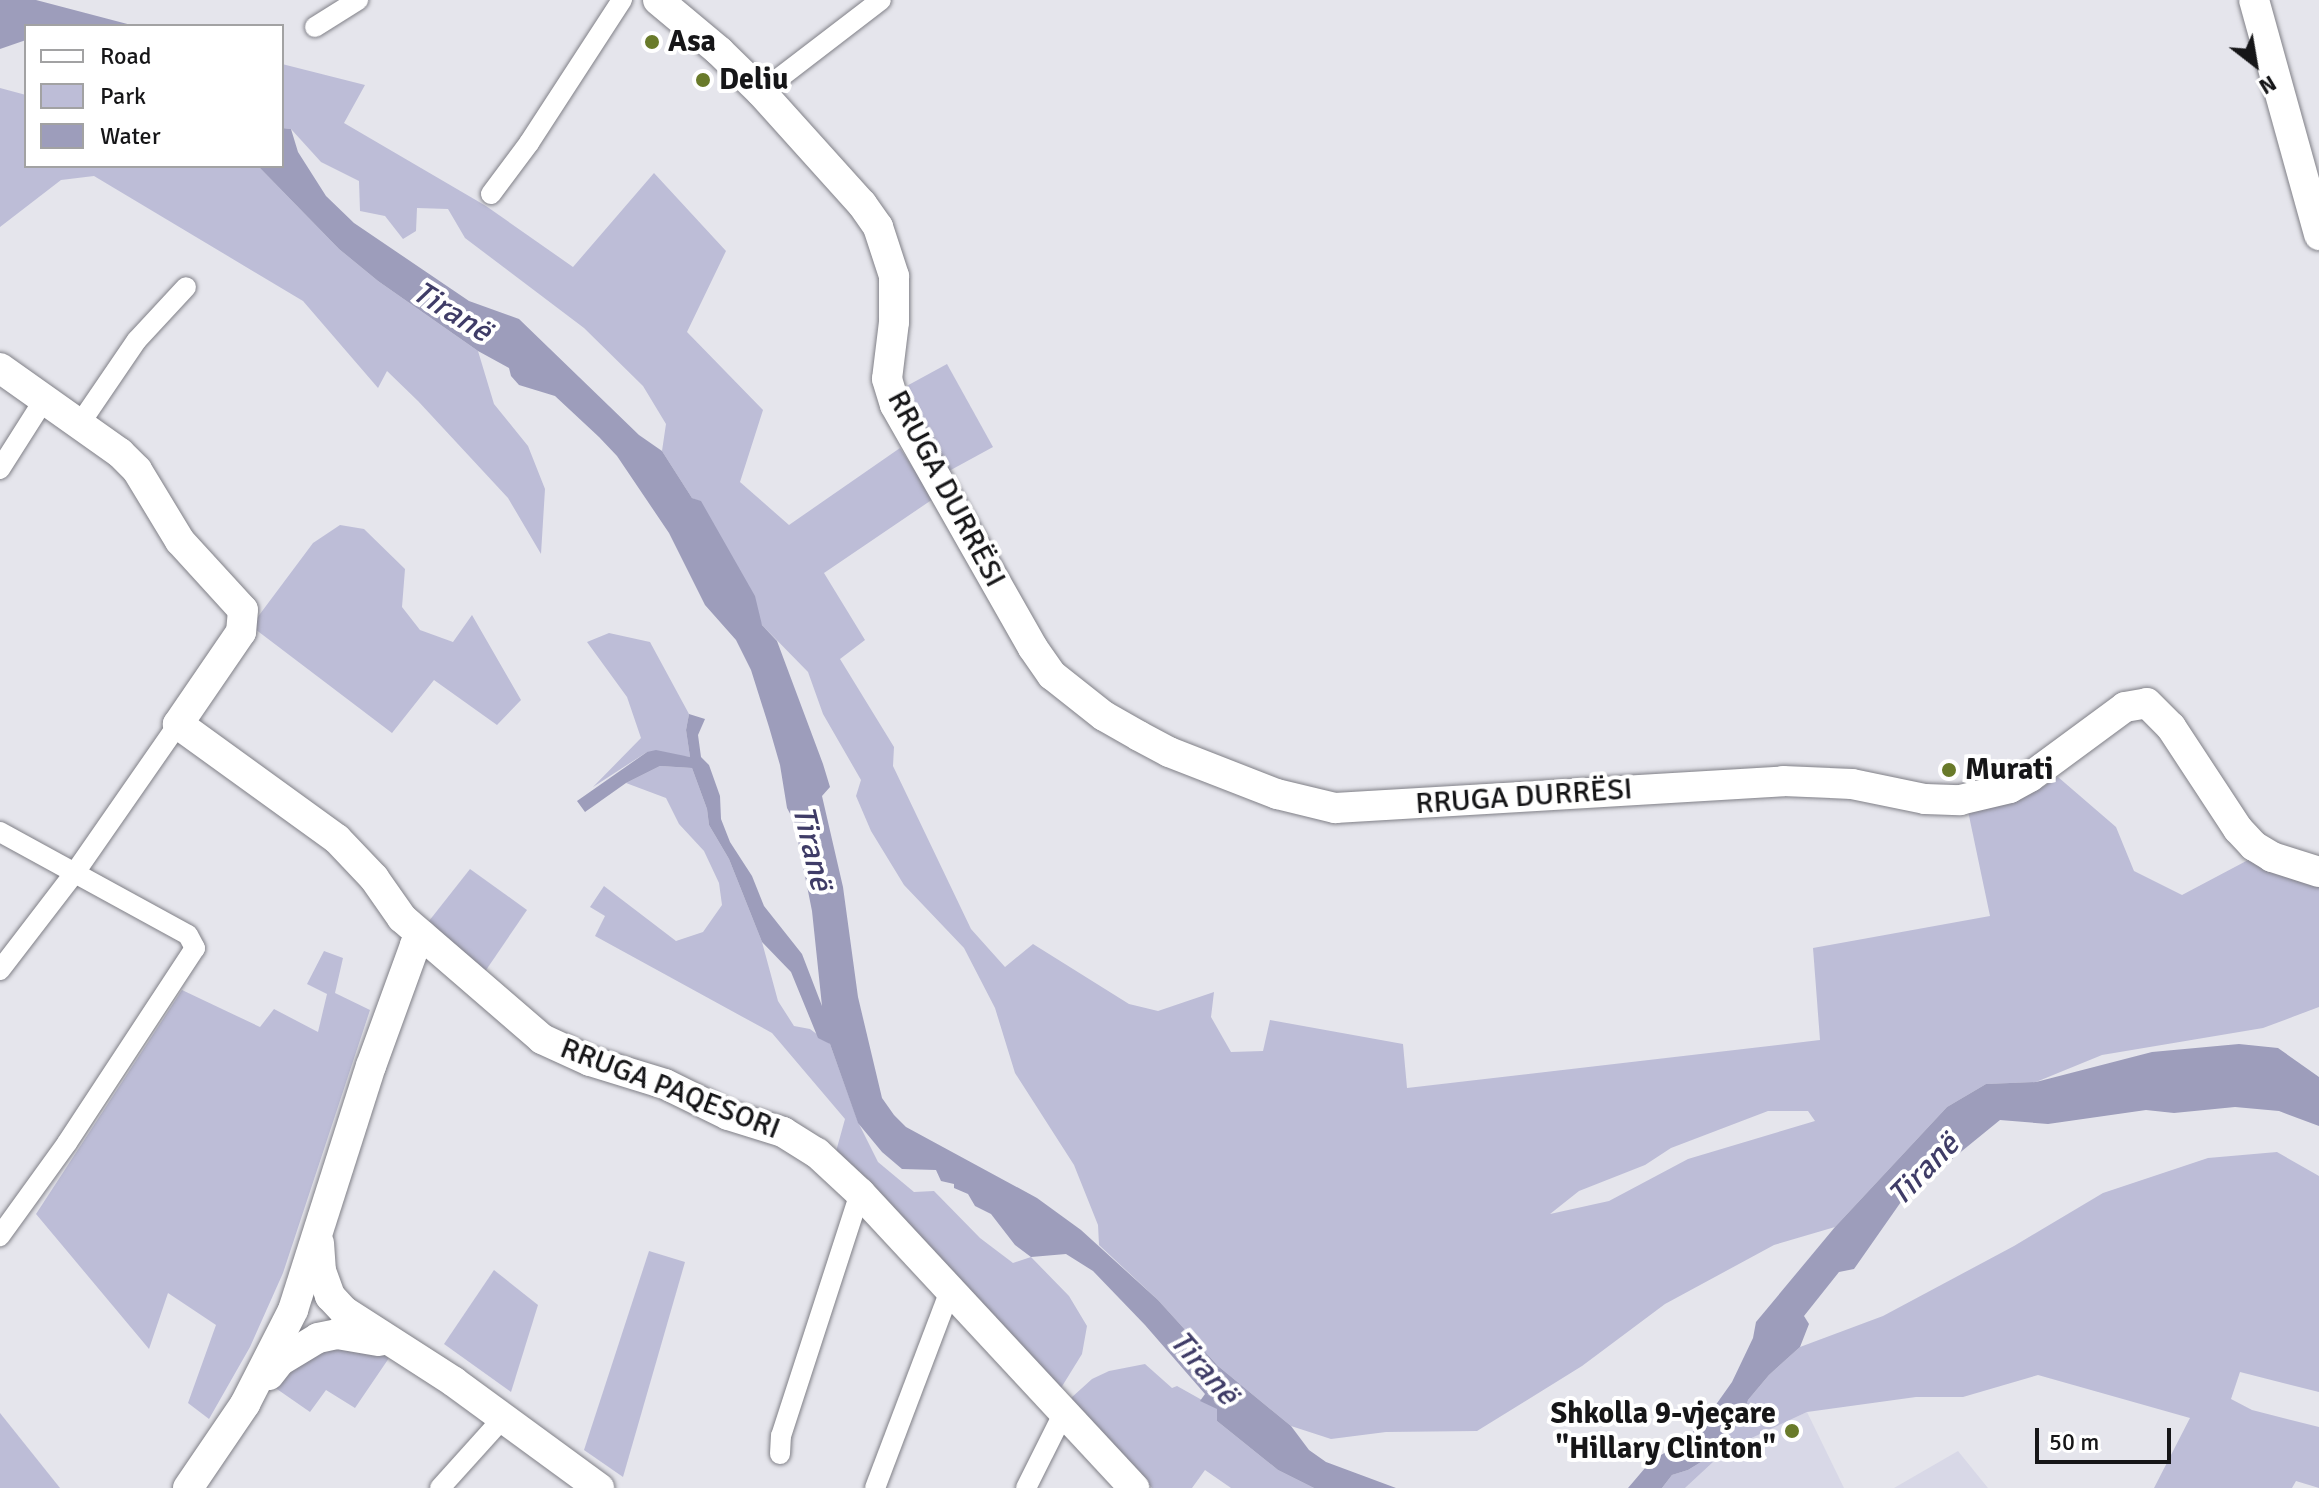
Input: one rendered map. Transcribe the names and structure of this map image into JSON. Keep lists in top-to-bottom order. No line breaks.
{"streets":{"street":["RRUGA DURRËSI","RRUGA PAQESORI"]},"water":["Tiranë"],"places":["Asa","Deliu","Murati","Shkolla 9-vjeçare \"Hillary Clinton\""],"legend":["Road","Park","Water"],"scale_bar":"50 m","north":"bottom right"}
